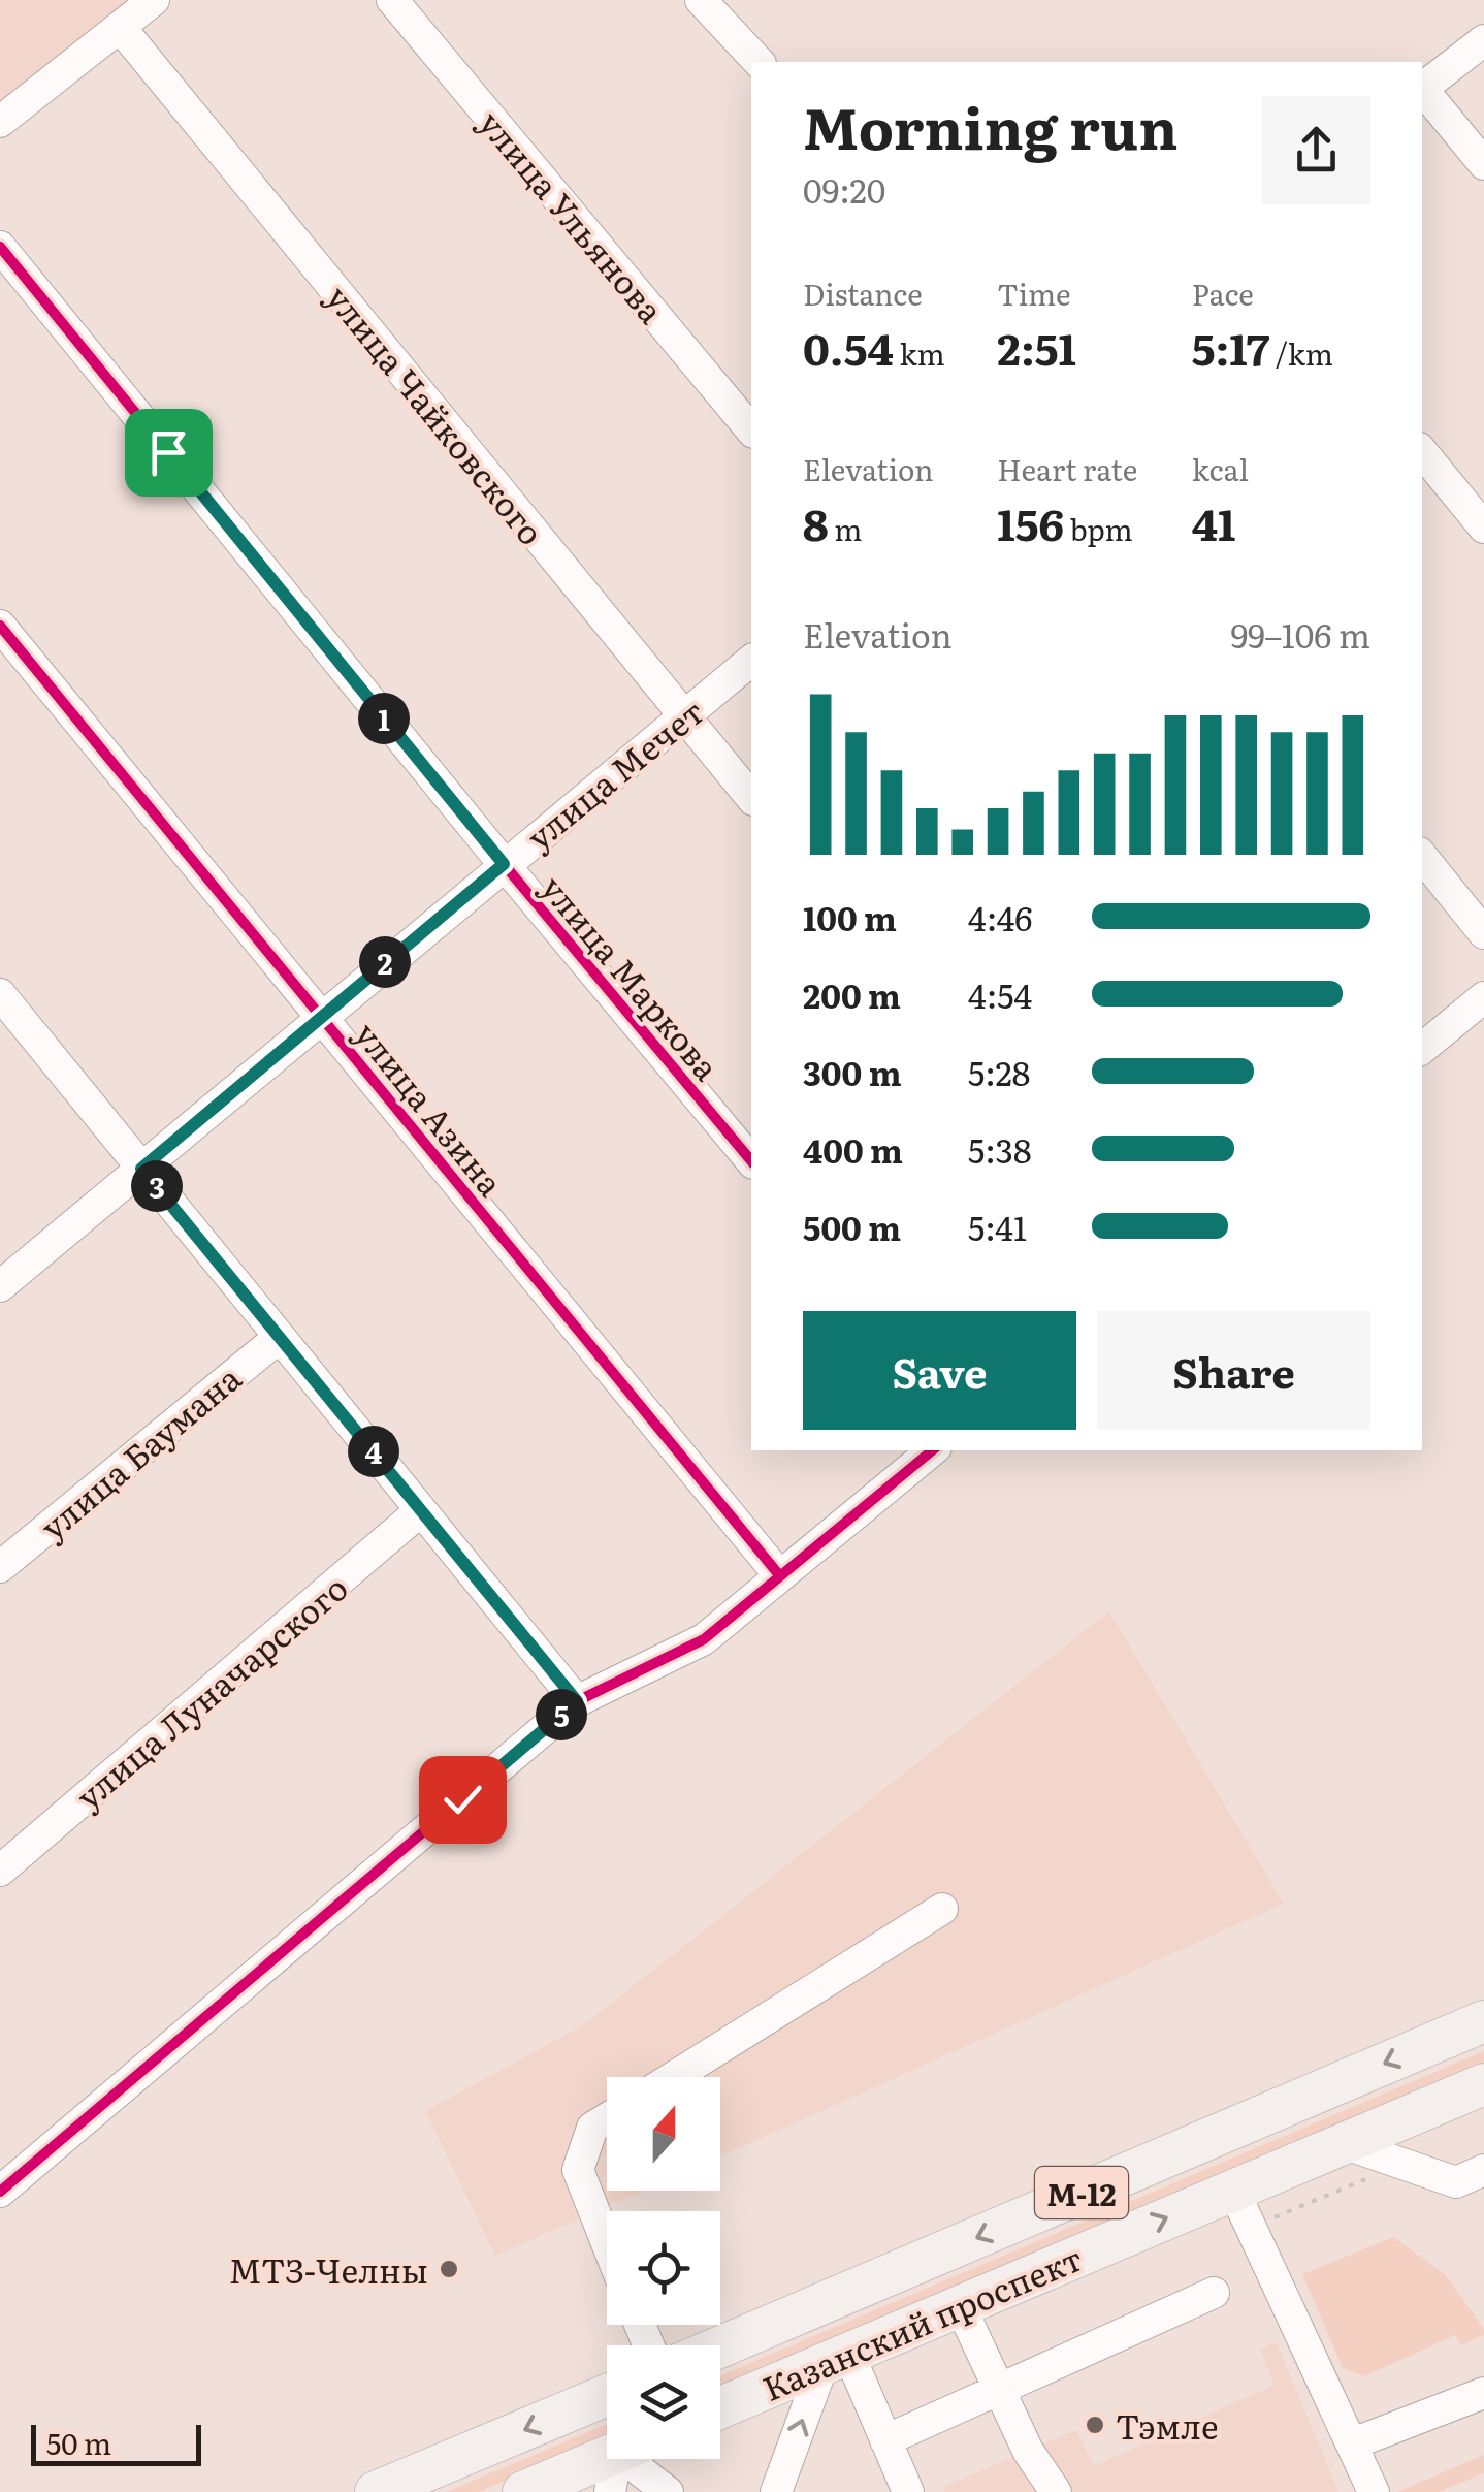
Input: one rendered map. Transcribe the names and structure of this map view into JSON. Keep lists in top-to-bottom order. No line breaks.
{"streets":{"main road":["М-12","Казанский проспект"],"street":["улица Ульянова","улица Чайковского","улица Мечет","улица Маркова","улица Азина","улица Баумана","улица Луначарского"]},"crossings":[["улица Чайковского","улица Мечет"],["улица Мечет","улица Маркова"],["улица Мечет","улица Азина"]],"places":["МТЗ-Челны","Тэмле"],"scale_bar":"50 m","north":"top","page":{"heading":["Morning run","09:20"],"stats":[["Distance","0.54 km"],["Time","2:51"],["Pace","5:17 /km"],["Elevation","8 m"],["Heart rate","156 bpm"],["kcal","41"]],"chart":["Elevation","99–106 m"],"pins":["1","2","3","4","5"],"list":[{"name":"100 m","note":"4:46"},{"name":"200 m","note":"4:54"},{"name":"300 m","note":"5:28"},{"name":"400 m","note":"5:38"},{"name":"500 m","note":"5:41"}],"buttons":["Save","Share"],"scale":"50 m"}}
